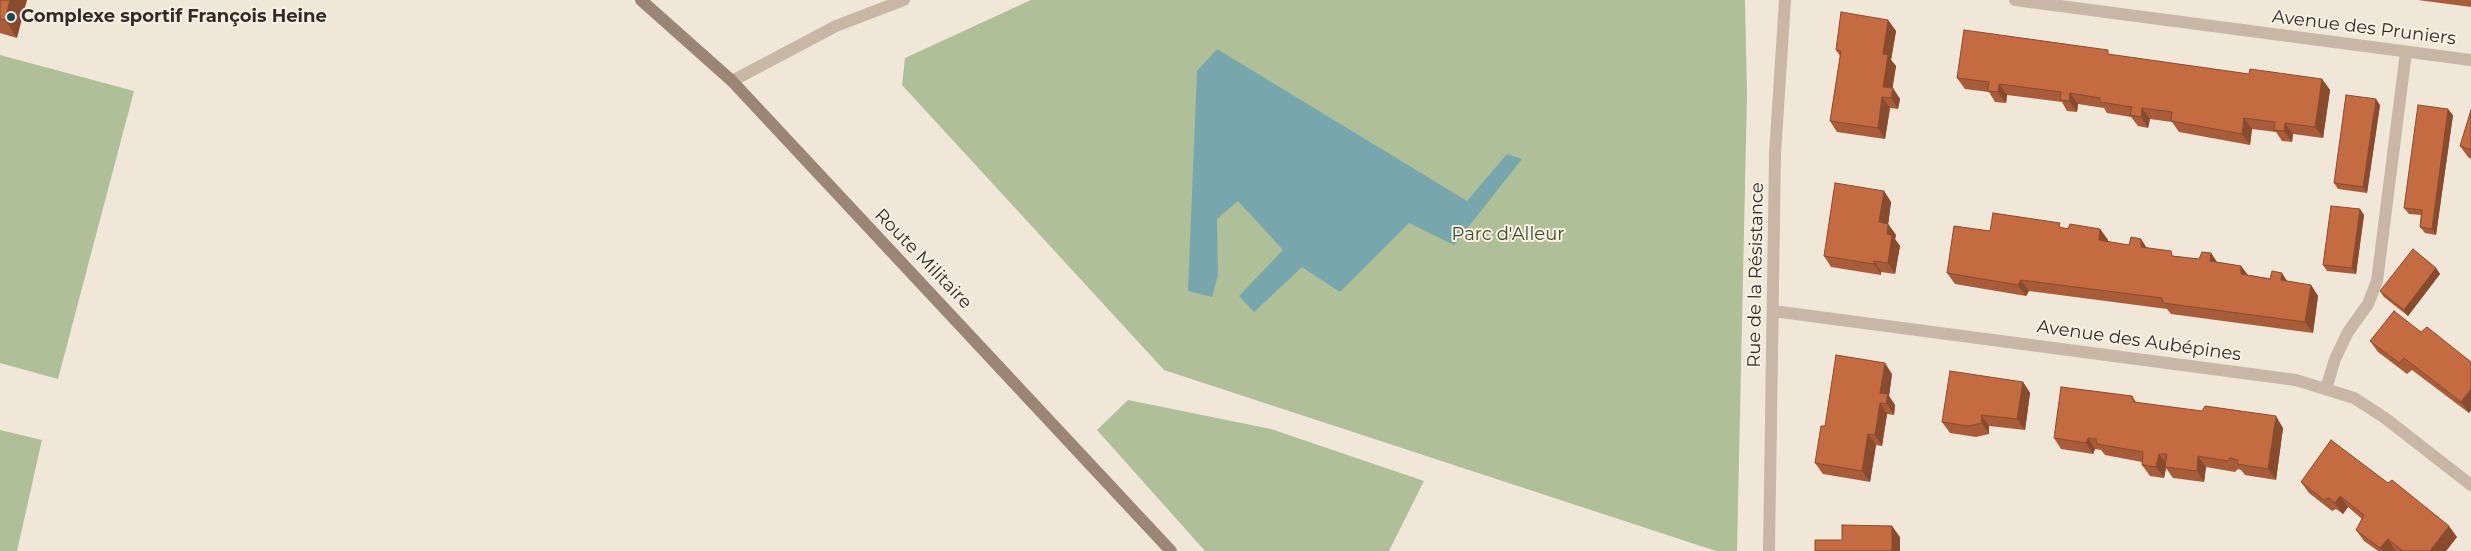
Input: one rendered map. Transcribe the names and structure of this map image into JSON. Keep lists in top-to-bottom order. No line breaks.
{"streets":{"street":["Avenue des Pruniers","Route Militaire","Rue de la Résistance","Avenue des Aubépines"]},"crossings":[["Rue de la Résistance","Avenue des Aubépines"]],"parks":["Parc d'Alleur"],"places":["Complexe sportif François Heine"]}
